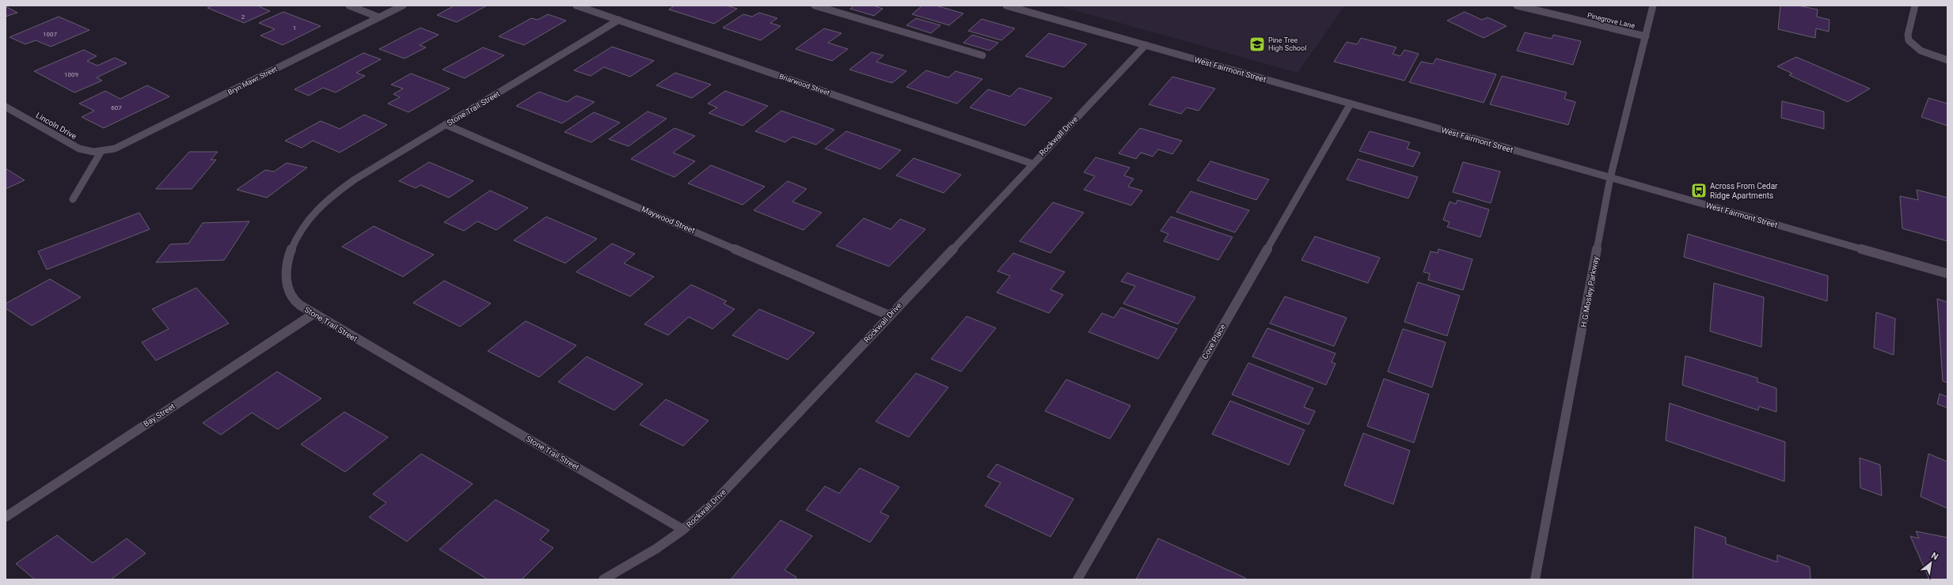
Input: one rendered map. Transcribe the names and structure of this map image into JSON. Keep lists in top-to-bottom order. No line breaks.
{"streets":{"street":["Pinegrove Lane","West Fairmont Street","Bryn Mawr Street","Briarwood Street","Stone Trail Street","Lincoln Drive","Rockwall Drive","Maywood Street","H G Mosley Parkway","Cove Place","Bay Street"]},"crossings":[["Pinegrove Lane","H G Mosley Parkway"],["West Fairmont Street","Rockwall Drive"],["West Fairmont Street","H G Mosley Parkway"],["West Fairmont Street","Cove Place"],["Bryn Mawr Street","Lincoln Drive"],["Briarwood Street","Stone Trail Street"],["Briarwood Street","Rockwall Drive"],["Stone Trail Street","Rockwall Drive"],["Stone Trail Street","Maywood Street"],["Stone Trail Street","Bay Street"],["Rockwall Drive","Maywood Street"]],"places":{"school or university":["Pine Tree High School"],"bus stop":["Across From Cedar Ridge Apartments"]},"house_numbers":["2","1","1007","1009","607"],"north":"top right"}
